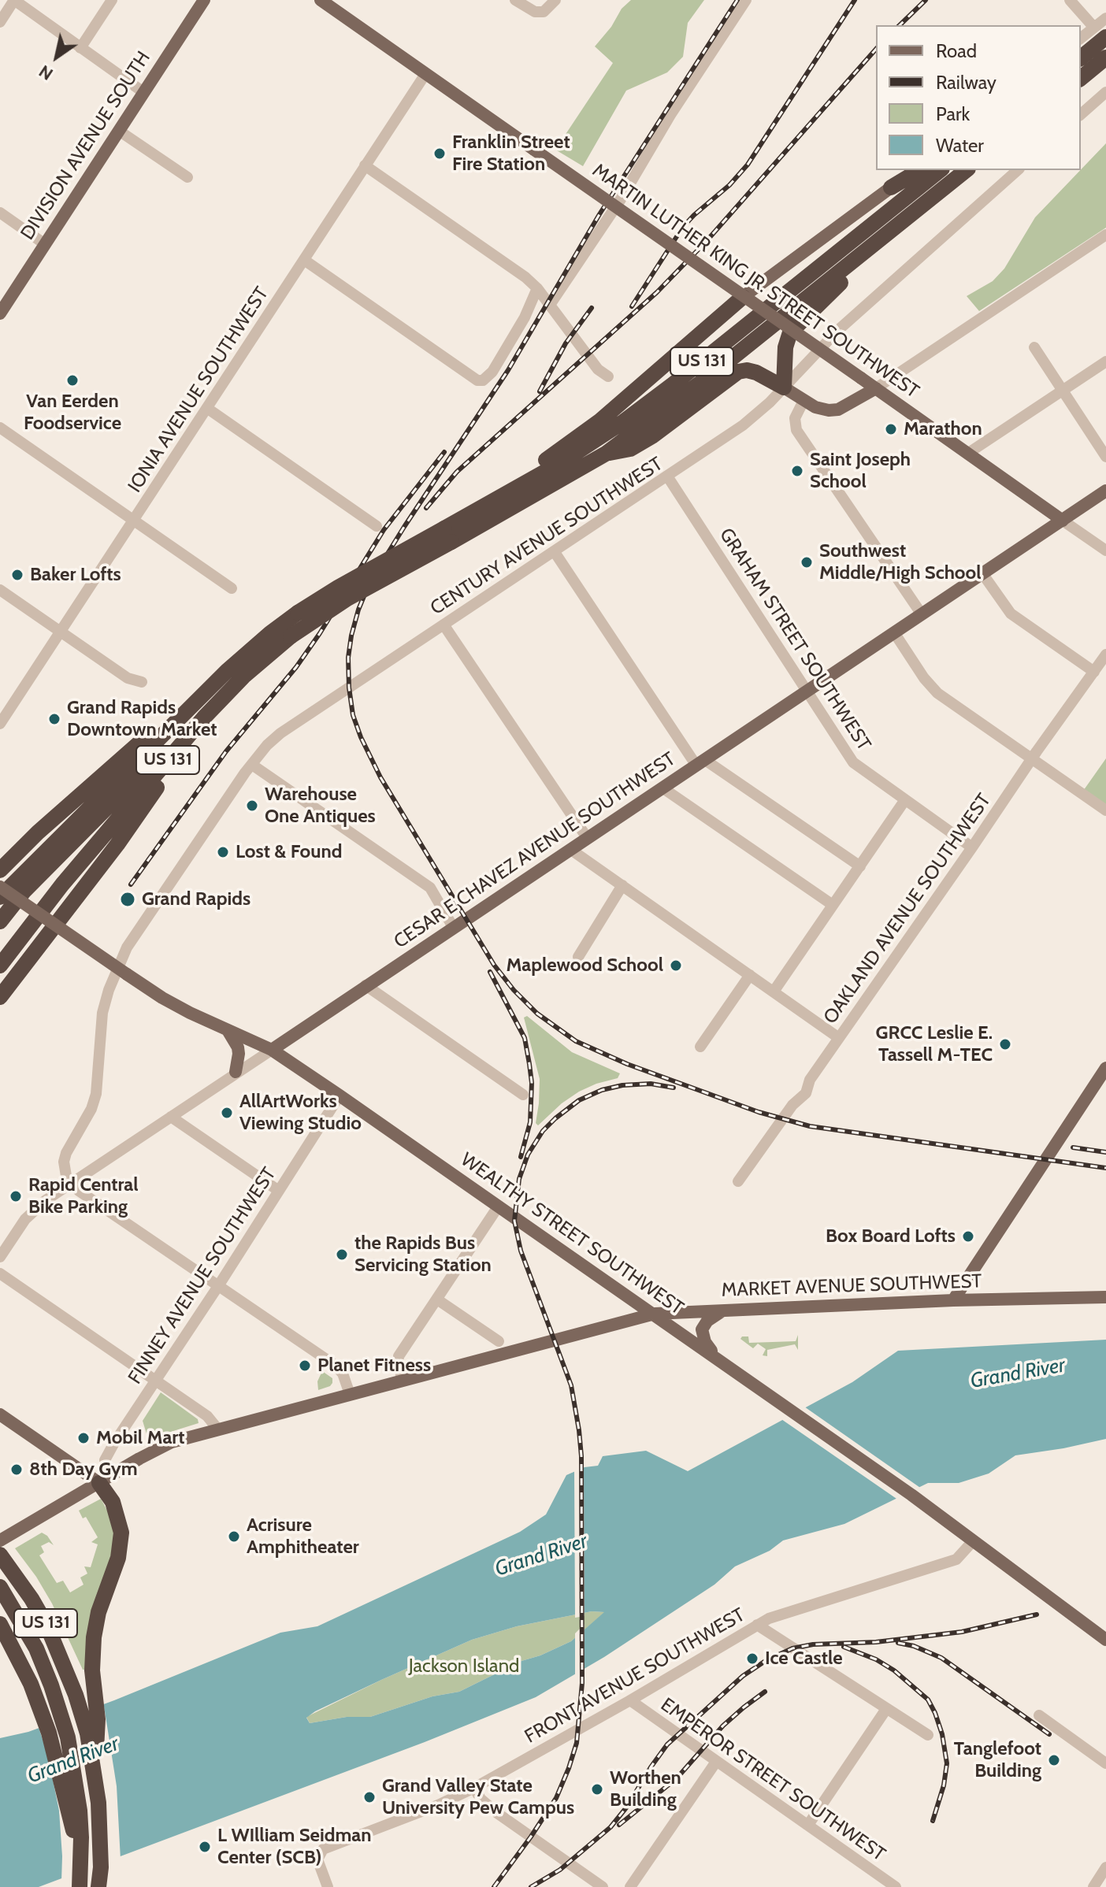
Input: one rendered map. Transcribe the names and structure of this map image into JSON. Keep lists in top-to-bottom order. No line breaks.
{"streets":{"highway":["US 131"],"main road":["DIVISION AVENUE SOUTH","MARTIN LUTHER KING JR. STREET SOUTHWEST","CESAR E CHAVEZ AVENUE SOUTHWEST","WEALTHY STREET SOUTHWEST","MARKET AVENUE SOUTHWEST"],"street":["IONIA AVENUE SOUTHWEST","CENTURY AVENUE SOUTHWEST","GRAHAM STREET SOUTHWEST","OAKLAND AVENUE SOUTHWEST","FINNEY AVENUE SOUTHWEST","FRONT AVENUE SOUTHWEST","EMPEROR STREET SOUTHWEST"]},"crossings":[["MARTIN LUTHER KING JR. STREET SOUTHWEST","IONIA AVENUE SOUTHWEST"],["MARTIN LUTHER KING JR. STREET SOUTHWEST","CESAR E CHAVEZ AVENUE SOUTHWEST"],["CENTURY AVENUE SOUTHWEST","GRAHAM STREET SOUTHWEST"],["CENTURY AVENUE SOUTHWEST","CESAR E CHAVEZ AVENUE SOUTHWEST"],["GRAHAM STREET SOUTHWEST","CESAR E CHAVEZ AVENUE SOUTHWEST"],["GRAHAM STREET SOUTHWEST","OAKLAND AVENUE SOUTHWEST"],["CESAR E CHAVEZ AVENUE SOUTHWEST","WEALTHY STREET SOUTHWEST"],["WEALTHY STREET SOUTHWEST","FINNEY AVENUE SOUTHWEST"],["WEALTHY STREET SOUTHWEST","MARKET AVENUE SOUTHWEST"],["WEALTHY STREET SOUTHWEST","FRONT AVENUE SOUTHWEST"],["FINNEY AVENUE SOUTHWEST","MARKET AVENUE SOUTHWEST"],["FRONT AVENUE SOUTHWEST","EMPEROR STREET SOUTHWEST"]],"water":["Grand River"],"parks":["Jackson Island"],"places":["Franklin Street Fire Station","Van Eerden Foodservice","Marathon","Saint Joseph School","Southwest Middle/High School","Baker Lofts","Grand Rapids Downtown Market","Warehouse One Antiques","Lost & Found","Grand Rapids","Maplewood School","GRCC Leslie E. Tassell M-TEC","AllArtWorks Viewing Studio","Rapid Central Bike Parking","Box Board Lofts","the Rapids Bus Servicing Station","Planet Fitness","Mobil Mart","8th Day Gym","Acrisure Amphitheater","Ice Castle","Tanglefoot Building","Worthen Building","Grand Valley State University Pew Campus","L WIlliam Seidman Center (SCB)"],"legend":["Road","Railway","Park","Water"],"north":"bottom left"}
